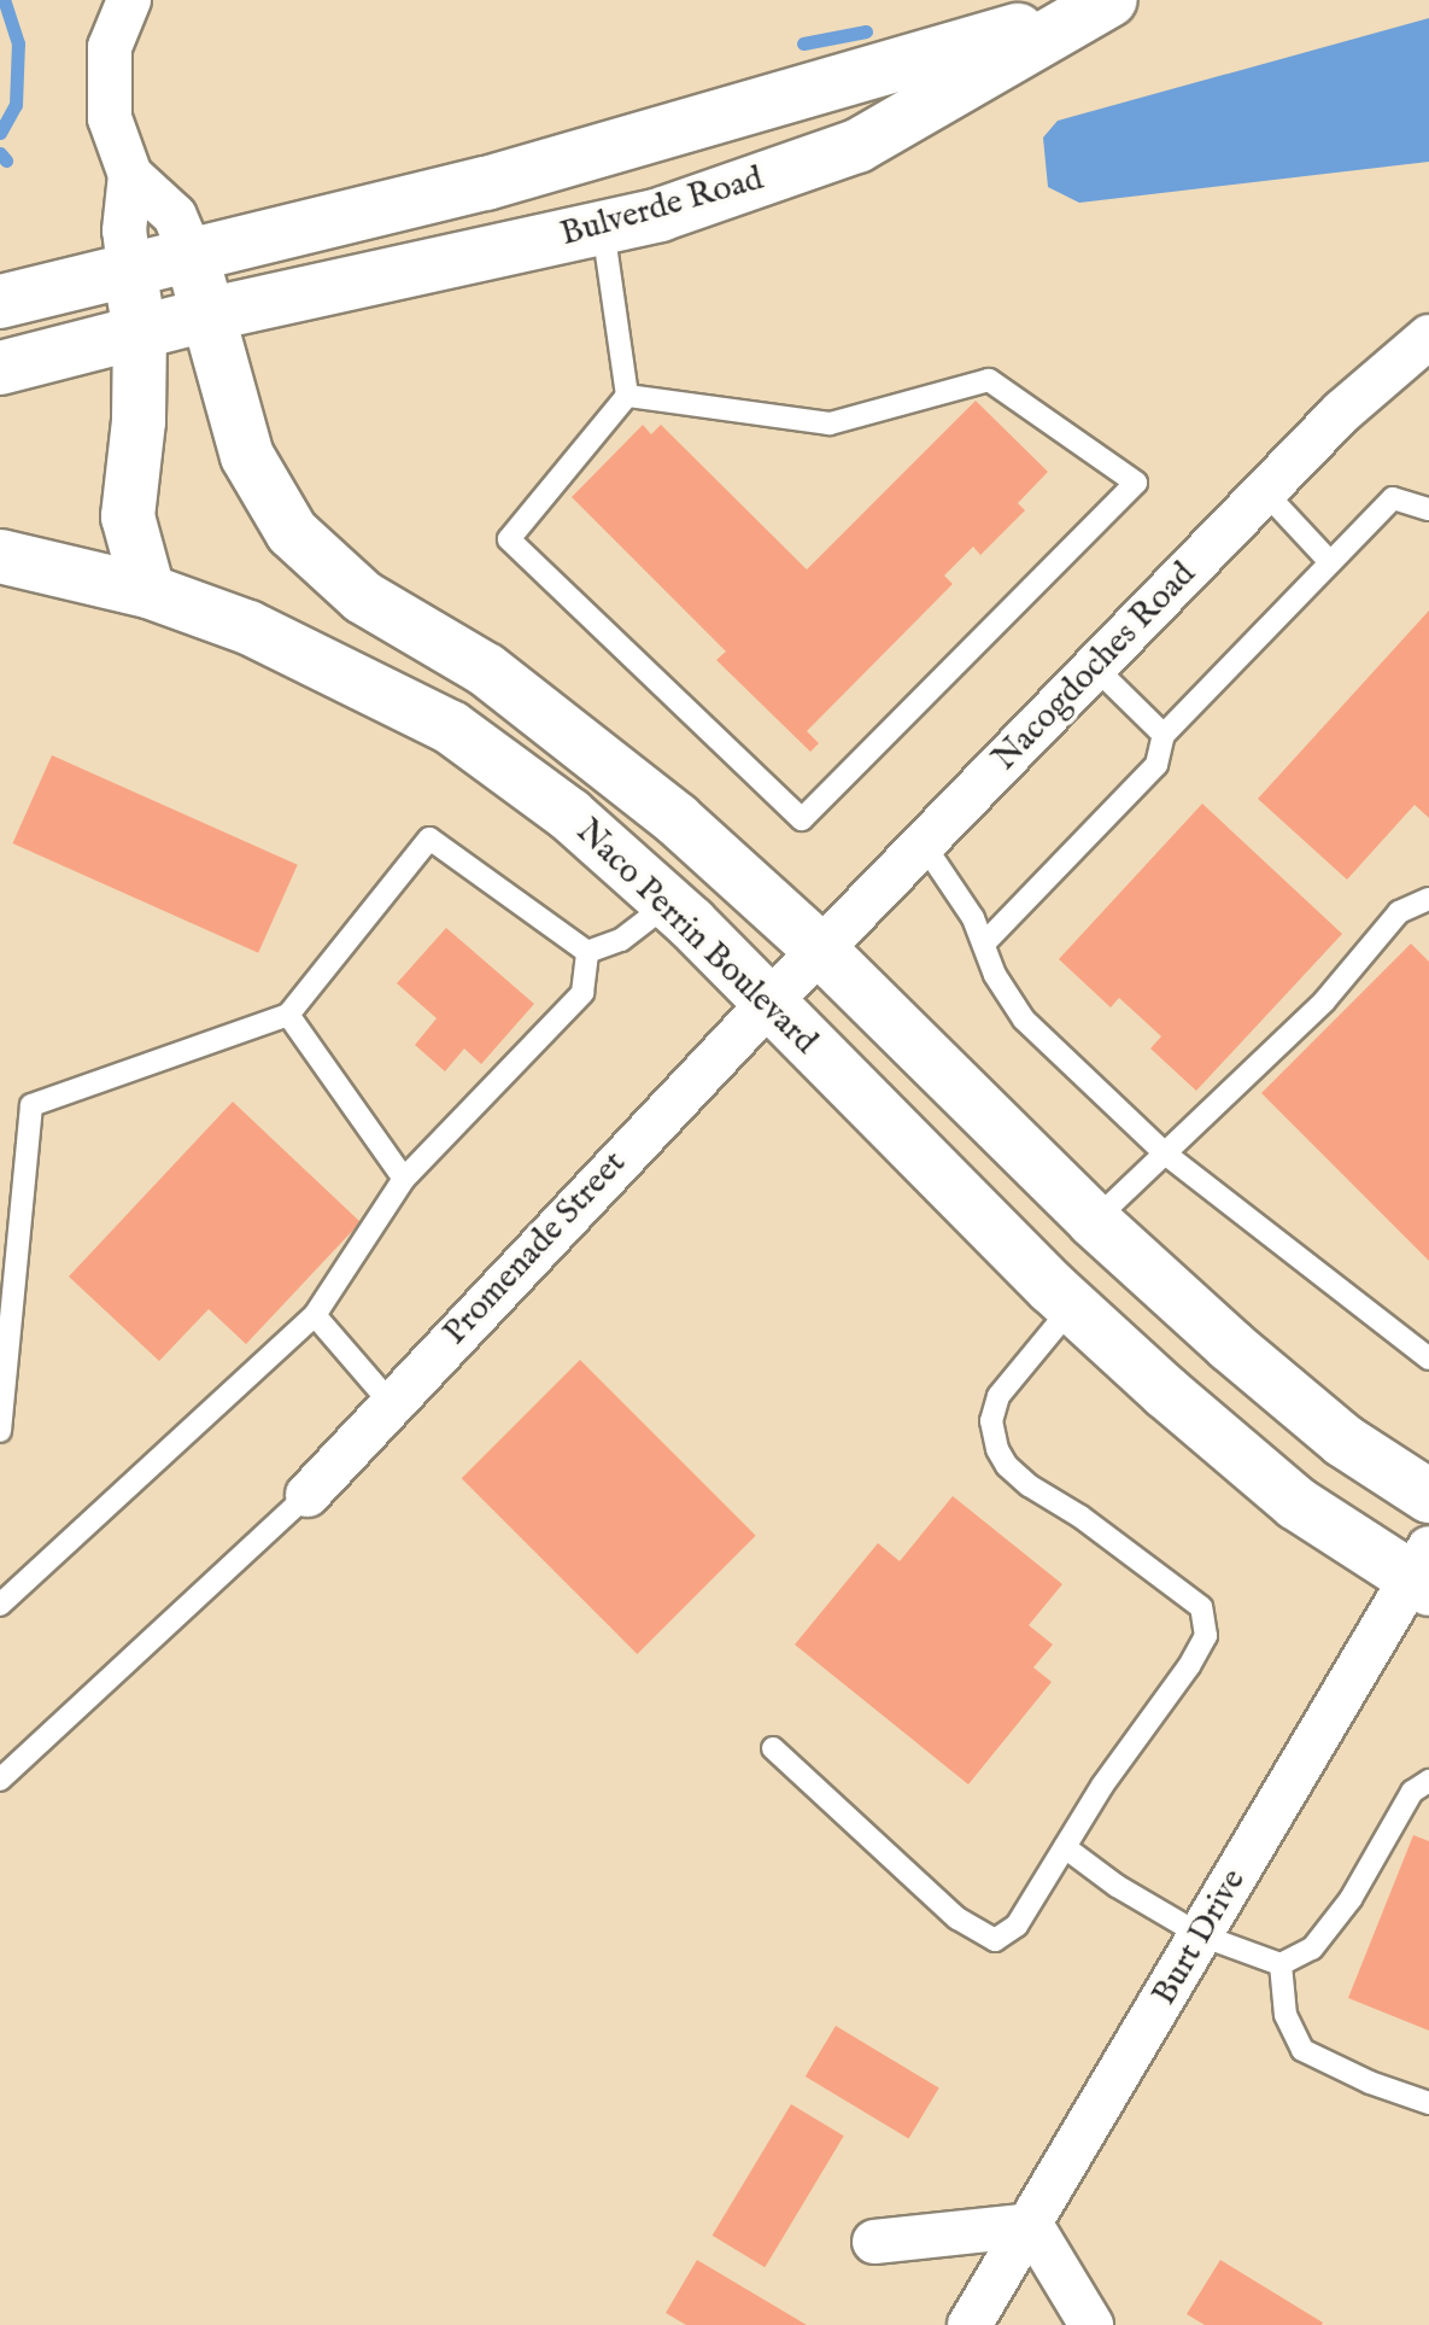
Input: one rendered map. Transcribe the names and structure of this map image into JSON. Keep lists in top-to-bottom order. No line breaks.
{"streets":{"main road":["Bulverde Road","Naco Perrin Boulevard"],"street":["Nacogdoches Road","Promenade Street","Burt Drive"]},"crossings":[["Bulverde Road","Naco Perrin Boulevard"],["Nacogdoches Road","Naco Perrin Boulevard"],["Nacogdoches Road","Promenade Street"],["Naco Perrin Boulevard","Promenade Street"],["Naco Perrin Boulevard","Burt Drive"]]}
